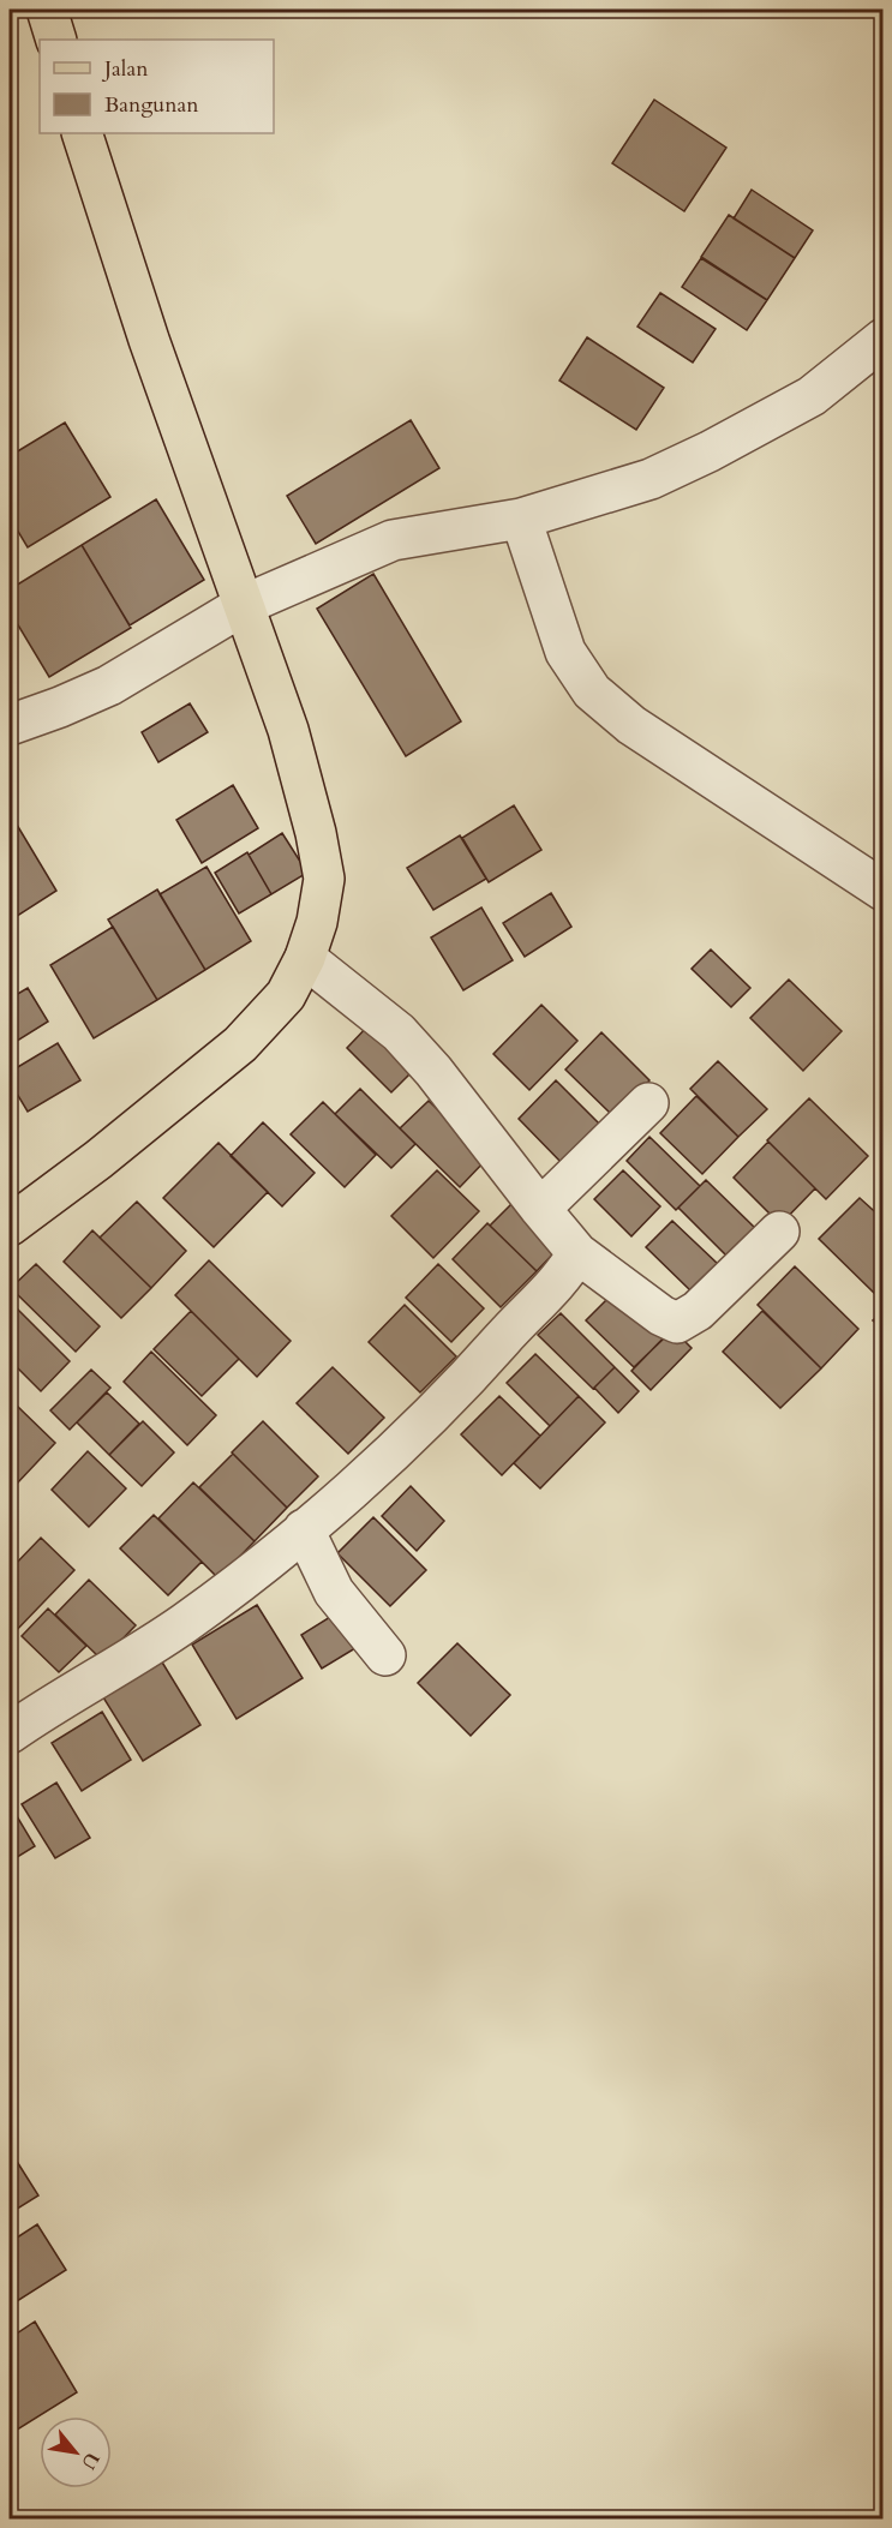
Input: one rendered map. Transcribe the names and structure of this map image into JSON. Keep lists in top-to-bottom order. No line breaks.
{"legend":["Jalan","Bangunan"],"north":"bottom right"}
